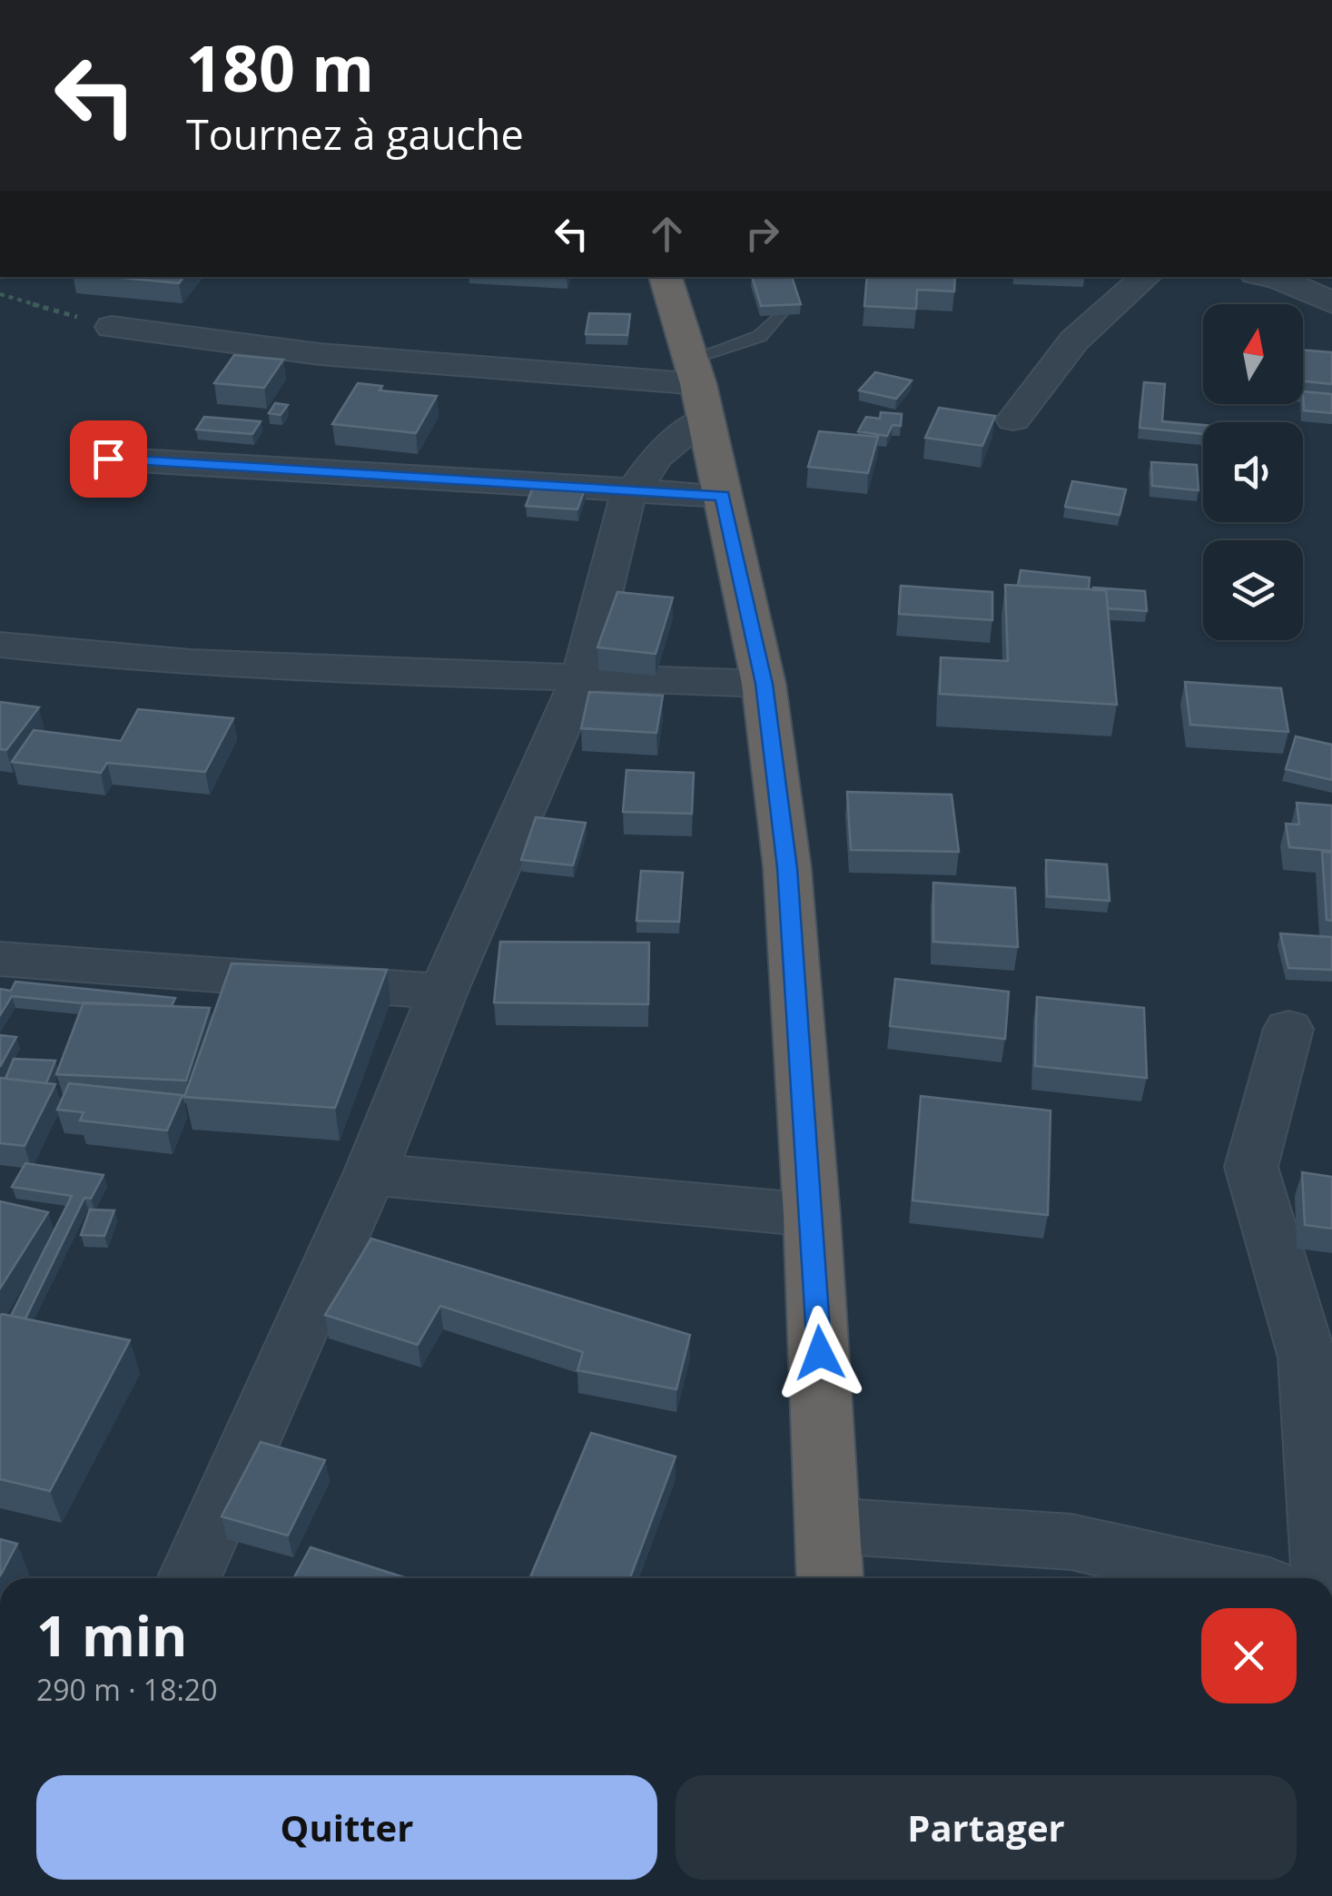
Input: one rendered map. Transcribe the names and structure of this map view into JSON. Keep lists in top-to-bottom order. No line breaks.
{"north":"top","page":{"turn":["180 m","Tournez à gauche"],"heading":["1 min","290 m · 18:20"],"buttons":["Quitter","Partager"]}}
